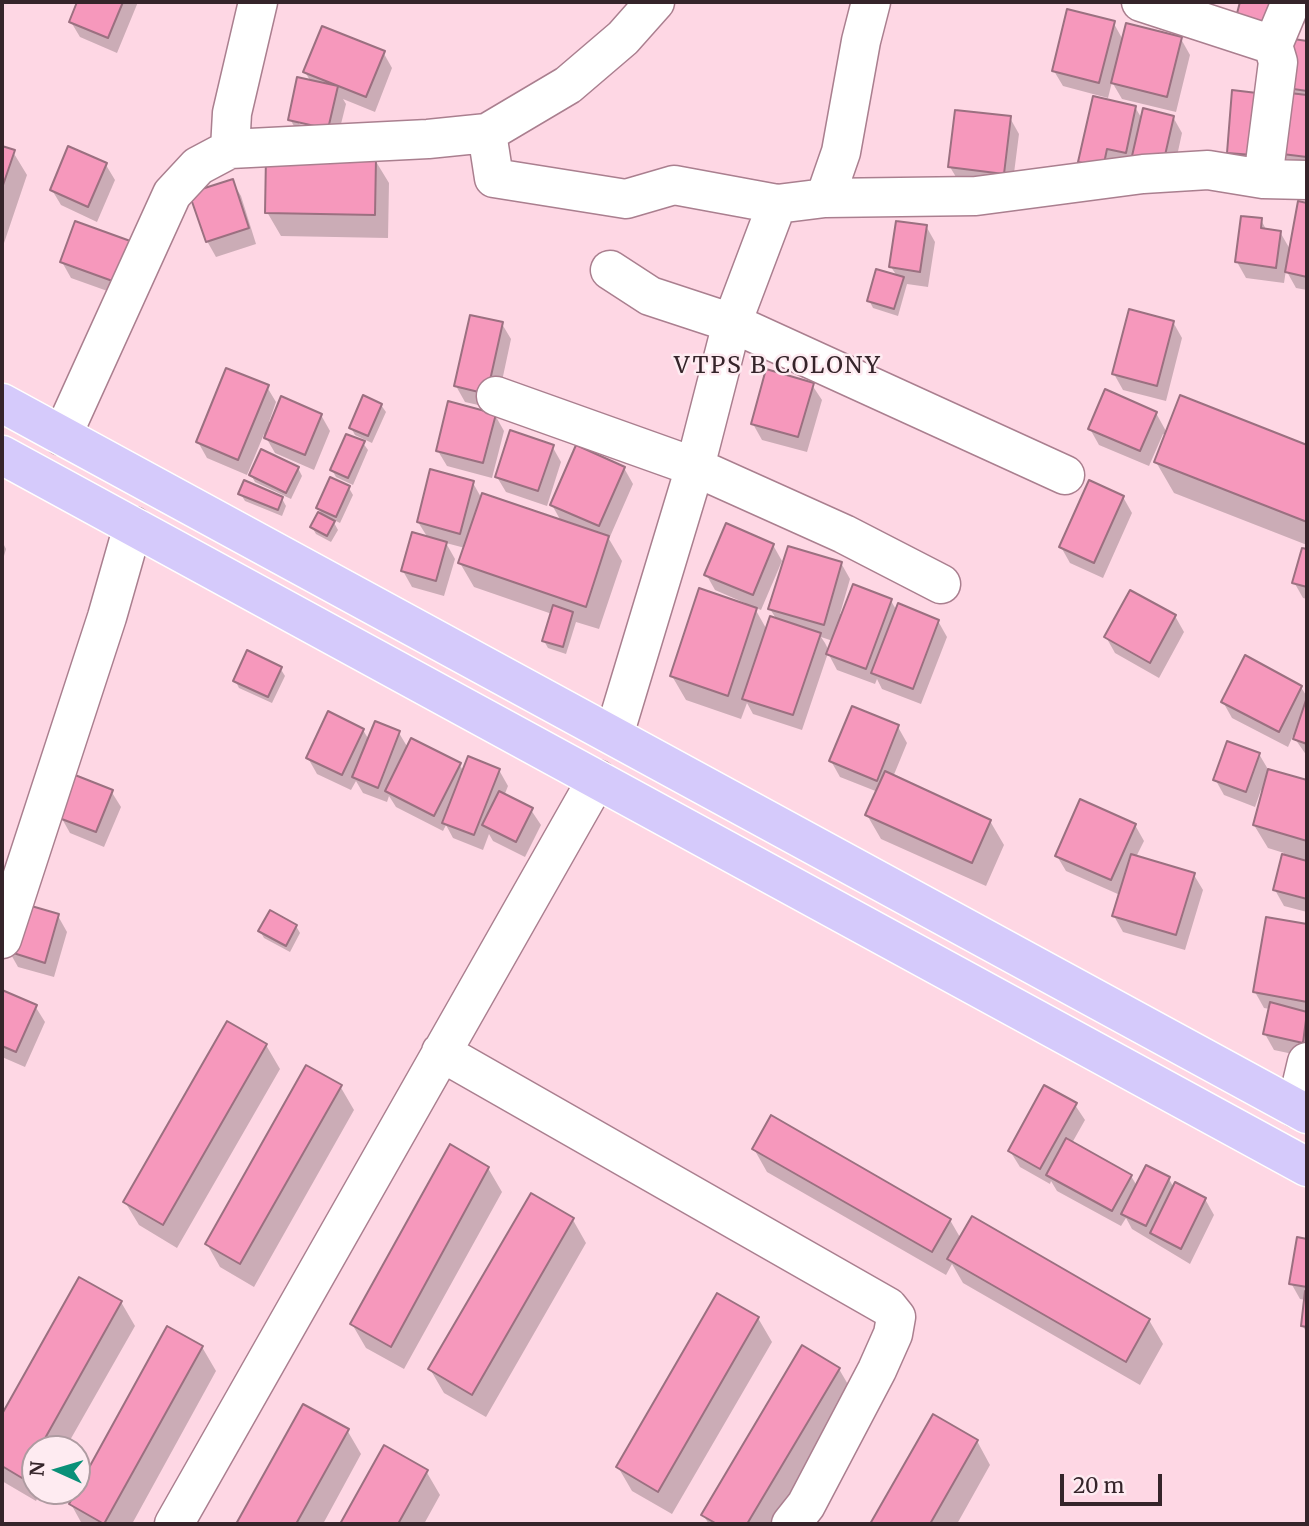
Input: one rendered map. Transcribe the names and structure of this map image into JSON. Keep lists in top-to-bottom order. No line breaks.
{"districts":["VTPS B COLONY"],"scale_bar":"20 m","north":"left"}
